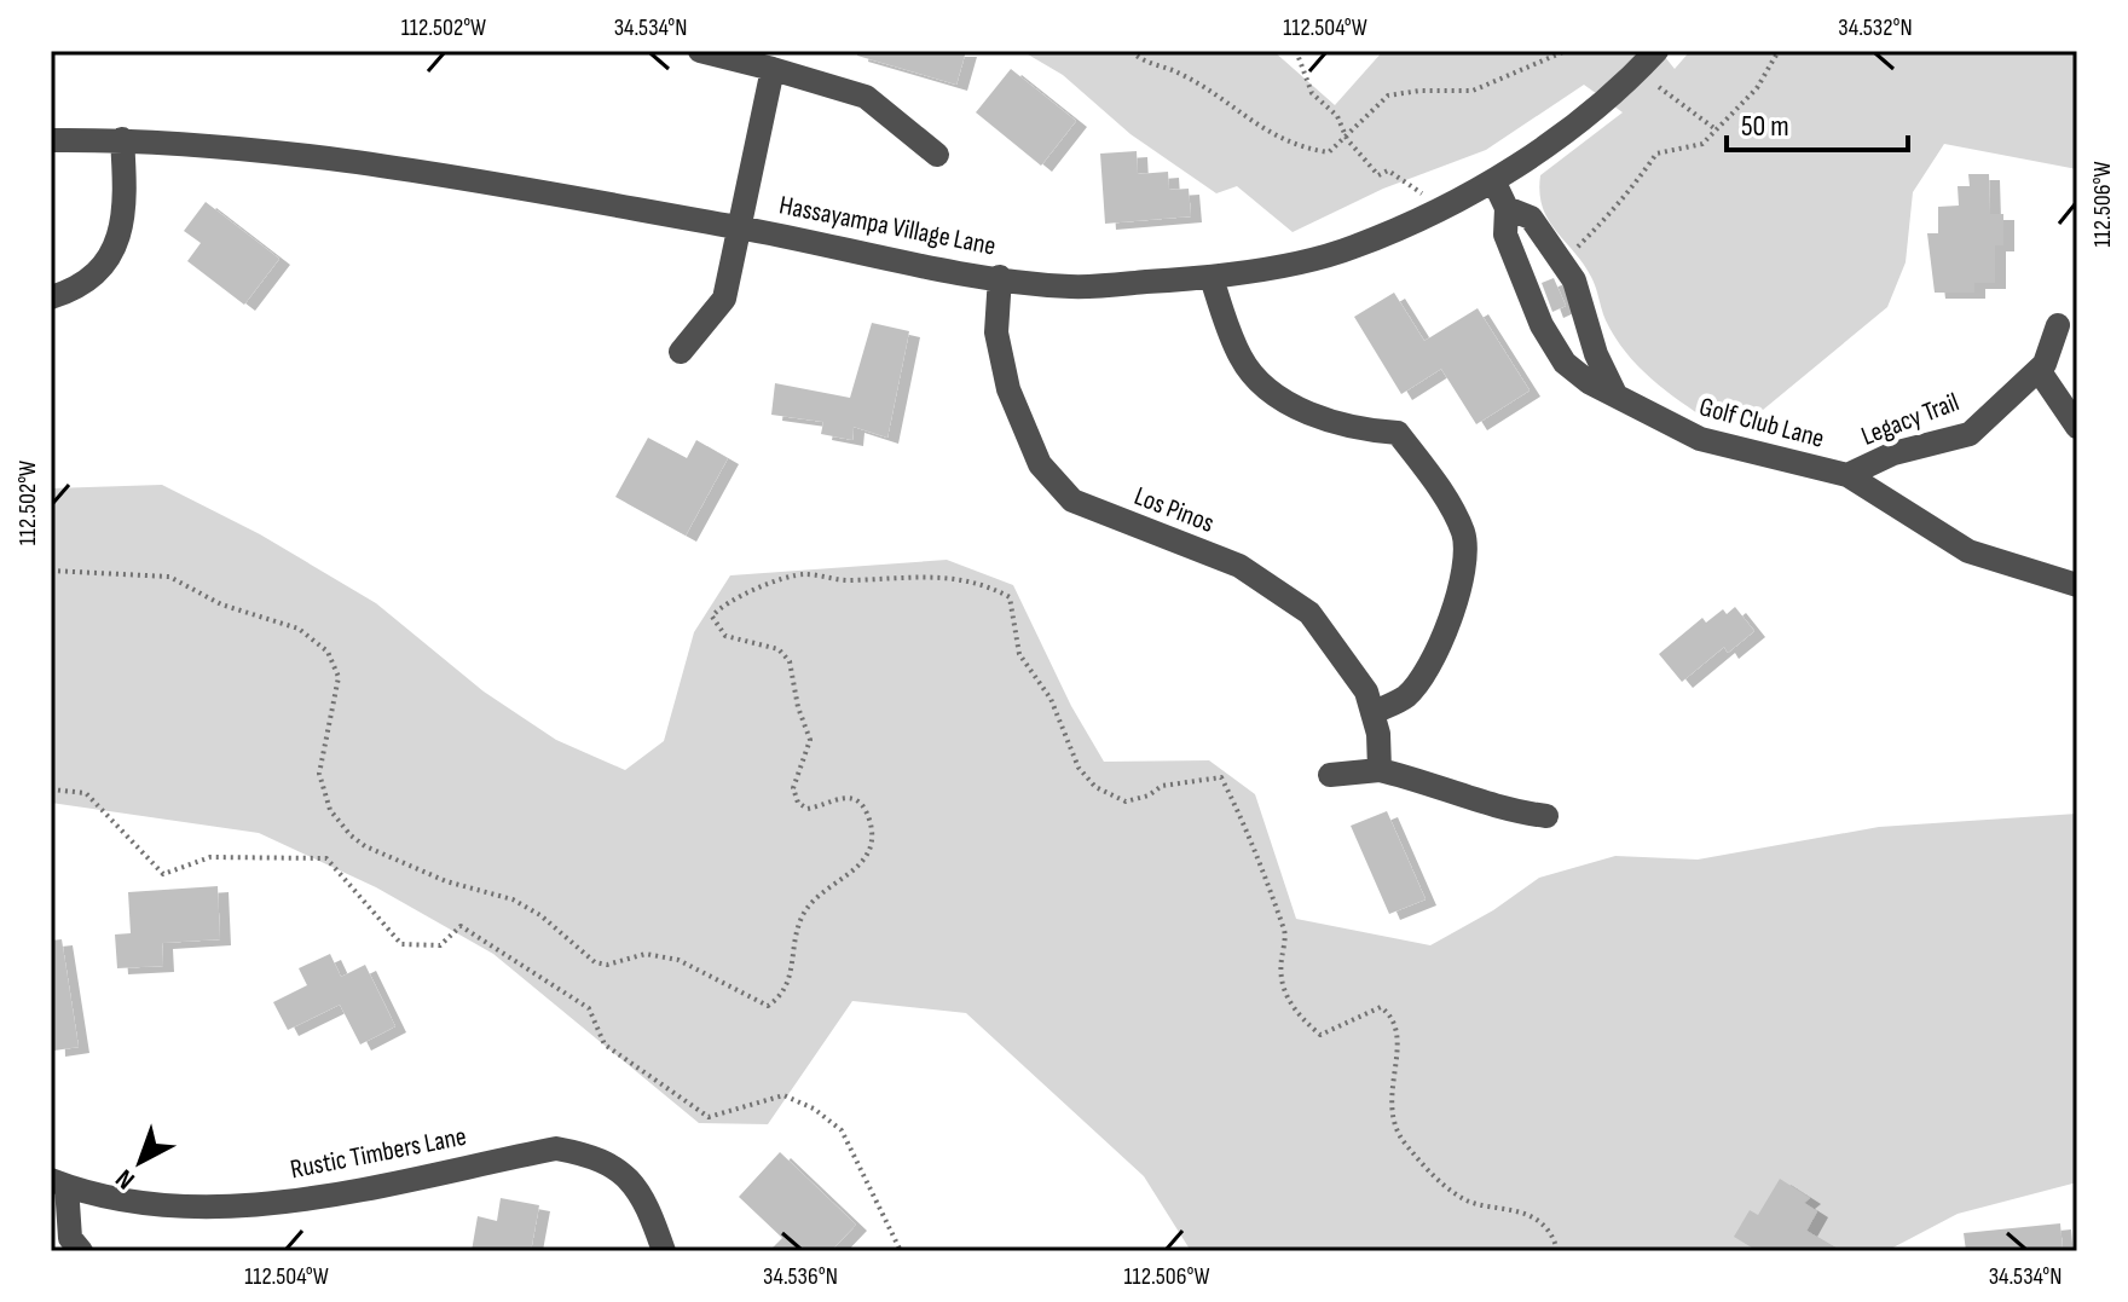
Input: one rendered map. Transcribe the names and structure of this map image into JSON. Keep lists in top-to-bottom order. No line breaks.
{"streets":{"street":["Hassayampa Village Lane","Legacy Trail","Golf Club Lane","Los Pinos","Rustic Timbers Lane"]},"crossings":[["Hassayampa Village Lane","Golf Club Lane"],["Hassayampa Village Lane","Los Pinos"],["Legacy Trail","Golf Club Lane"]],"scale_bar":"50 m","north":"bottom left","coordinates":["112.502°W","34.534°N","112.504°W","34.532°N","112.506°W","34.536°N"]}
